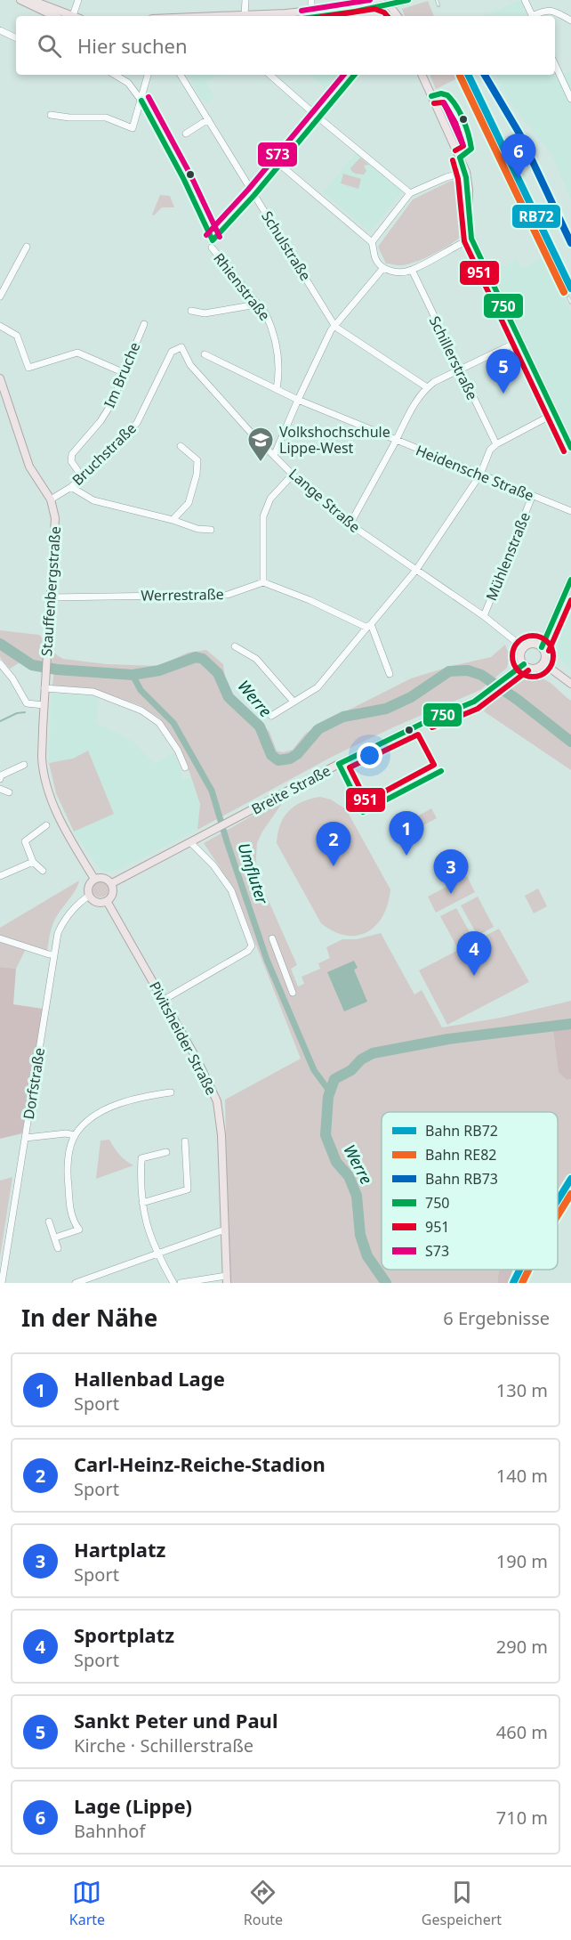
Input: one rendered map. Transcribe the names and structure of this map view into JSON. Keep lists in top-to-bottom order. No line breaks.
{"streets":{"main road":["Stauffenbergstraße","Breite Straße","Pivitsheider Straße"],"street":["Schulstraße","Rhienstraße","Schillerstraße","Im Bruche","Bruchstraße","Heidensche Straße","Lange Straße","Mühlenstraße","Werrestraße","Dorfstraße"]},"crossings":[["Rhienstraße","Heidensche Straße"],["Im Bruche","Bruchstraße"],["Bruchstraße","Lange Straße"],["Bruchstraße","Stauffenbergstraße"],["Heidensche Straße","Mühlenstraße"],["Lange Straße","Mühlenstraße"],["Lange Straße","Breite Straße"],["Stauffenbergstraße","Werrestraße"],["Breite Straße","Pivitsheider Straße"],["Breite Straße","Dorfstraße"],["Pivitsheider Straße","Dorfstraße"]],"water":["Werre","Umfluter"],"places":{"school or university":["Volkshochschule Lippe-West"]},"lines":["transit line 750","transit line S73","transit line 951","rail line RB72","rail line RB73","rail line RE82"],"legend":["Bahn RB72","Bahn RE82","Bahn RB73","750","951","S73"],"page":{"search":"Hier suchen","pins":["6","5","1","2","3","4"],"heading":["In der Nähe","6 Ergebnisse"],"list":[{"mark":"1","name":"Hallenbad Lage","note":"Sport","value":"130 m"},{"mark":"2","name":"Carl-Heinz-Reiche-Stadion","note":"Sport","value":"140 m"},{"mark":"3","name":"Hartplatz","note":"Sport","value":"190 m"},{"mark":"4","name":"Sportplatz","note":"Sport","value":"290 m"},{"mark":"5","name":"Sankt Peter und Paul","note":"Kirche · Schillerstraße","value":"460 m"},{"mark":"6","name":"Lage (Lippe)","note":"Bahnhof","value":"710 m"}],"nav":["Karte","Route","Gespeichert"]}}
